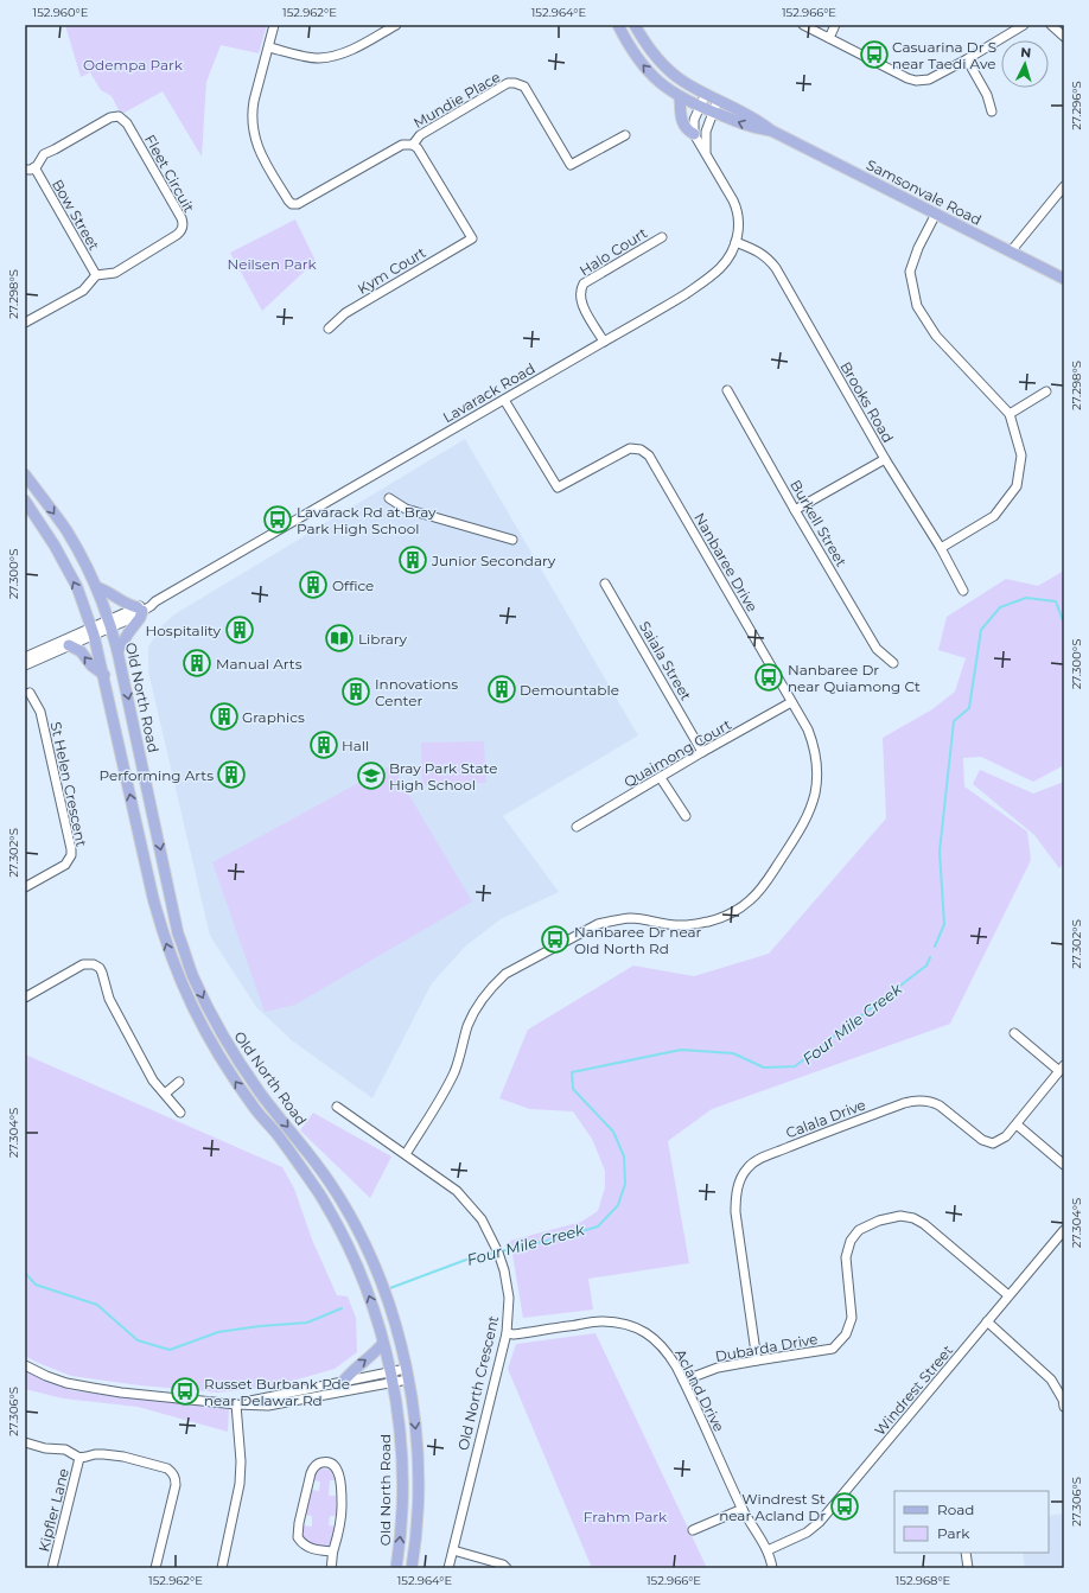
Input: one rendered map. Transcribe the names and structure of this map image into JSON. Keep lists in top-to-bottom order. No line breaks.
{"streets":{"main road":["Samsonvale Road","Old North Road"],"street":["Mundie Place","Fleet Circuit","Bow Street","Halo Court","Kym Court","Lavarack Road","Brooks Road","Burkell Street","Nanbaree Drive","Saiala Street","Quaimong Court","St Helen Crescent","Calala Drive","Dubarda Drive","Old North Crescent","Acland Drive","Windrest Street","Kipfler Lane"]},"crossings":[["Mundie Place","Kym Court"],["Fleet Circuit","Bow Street"],["Samsonvale Road","Lavarack Road"],["Halo Court","Lavarack Road"],["Lavarack Road","Brooks Road"],["Lavarack Road","Nanbaree Drive"],["Lavarack Road","Old North Road"],["Nanbaree Drive","Quaimong Court"],["Nanbaree Drive","Old North Crescent"],["Saiala Street","Quaimong Court"],["Calala Drive","Dubarda Drive"],["Dubarda Drive","Acland Drive"],["Dubarda Drive","Windrest Street"],["Old North Crescent","Acland Drive"],["Acland Drive","Windrest Street"]],"water":["Four Mile Creek"],"parks":["Odempa Park","Neilsen Park","Frahm Park"],"places":{"bus stop":["Casuarina Dr S near Taedi Ave","Lavarack Rd at Bray Park High School","Nanbaree Dr near Quiamong Ct","Nanbaree Dr near Old North Rd","Russet Burbank Pde near Delawar Rd","Windrest St near Acland Dr"],"building":["Junior Secondary","Office","Hospitality","Manual Arts","Demountable","Innovations Center","Graphics","Hall","Performing Arts"],"library":["Library"],"school or university":["Bray Park State High School"]},"legend":["Road","Park"],"north":"top","coordinates":["152.960°E","152.962°E","152.964°E","152.966°E","27.296°S","27.298°S","27.300°S","27.302°S","27.304°S","27.306°S","152.968°E"]}
